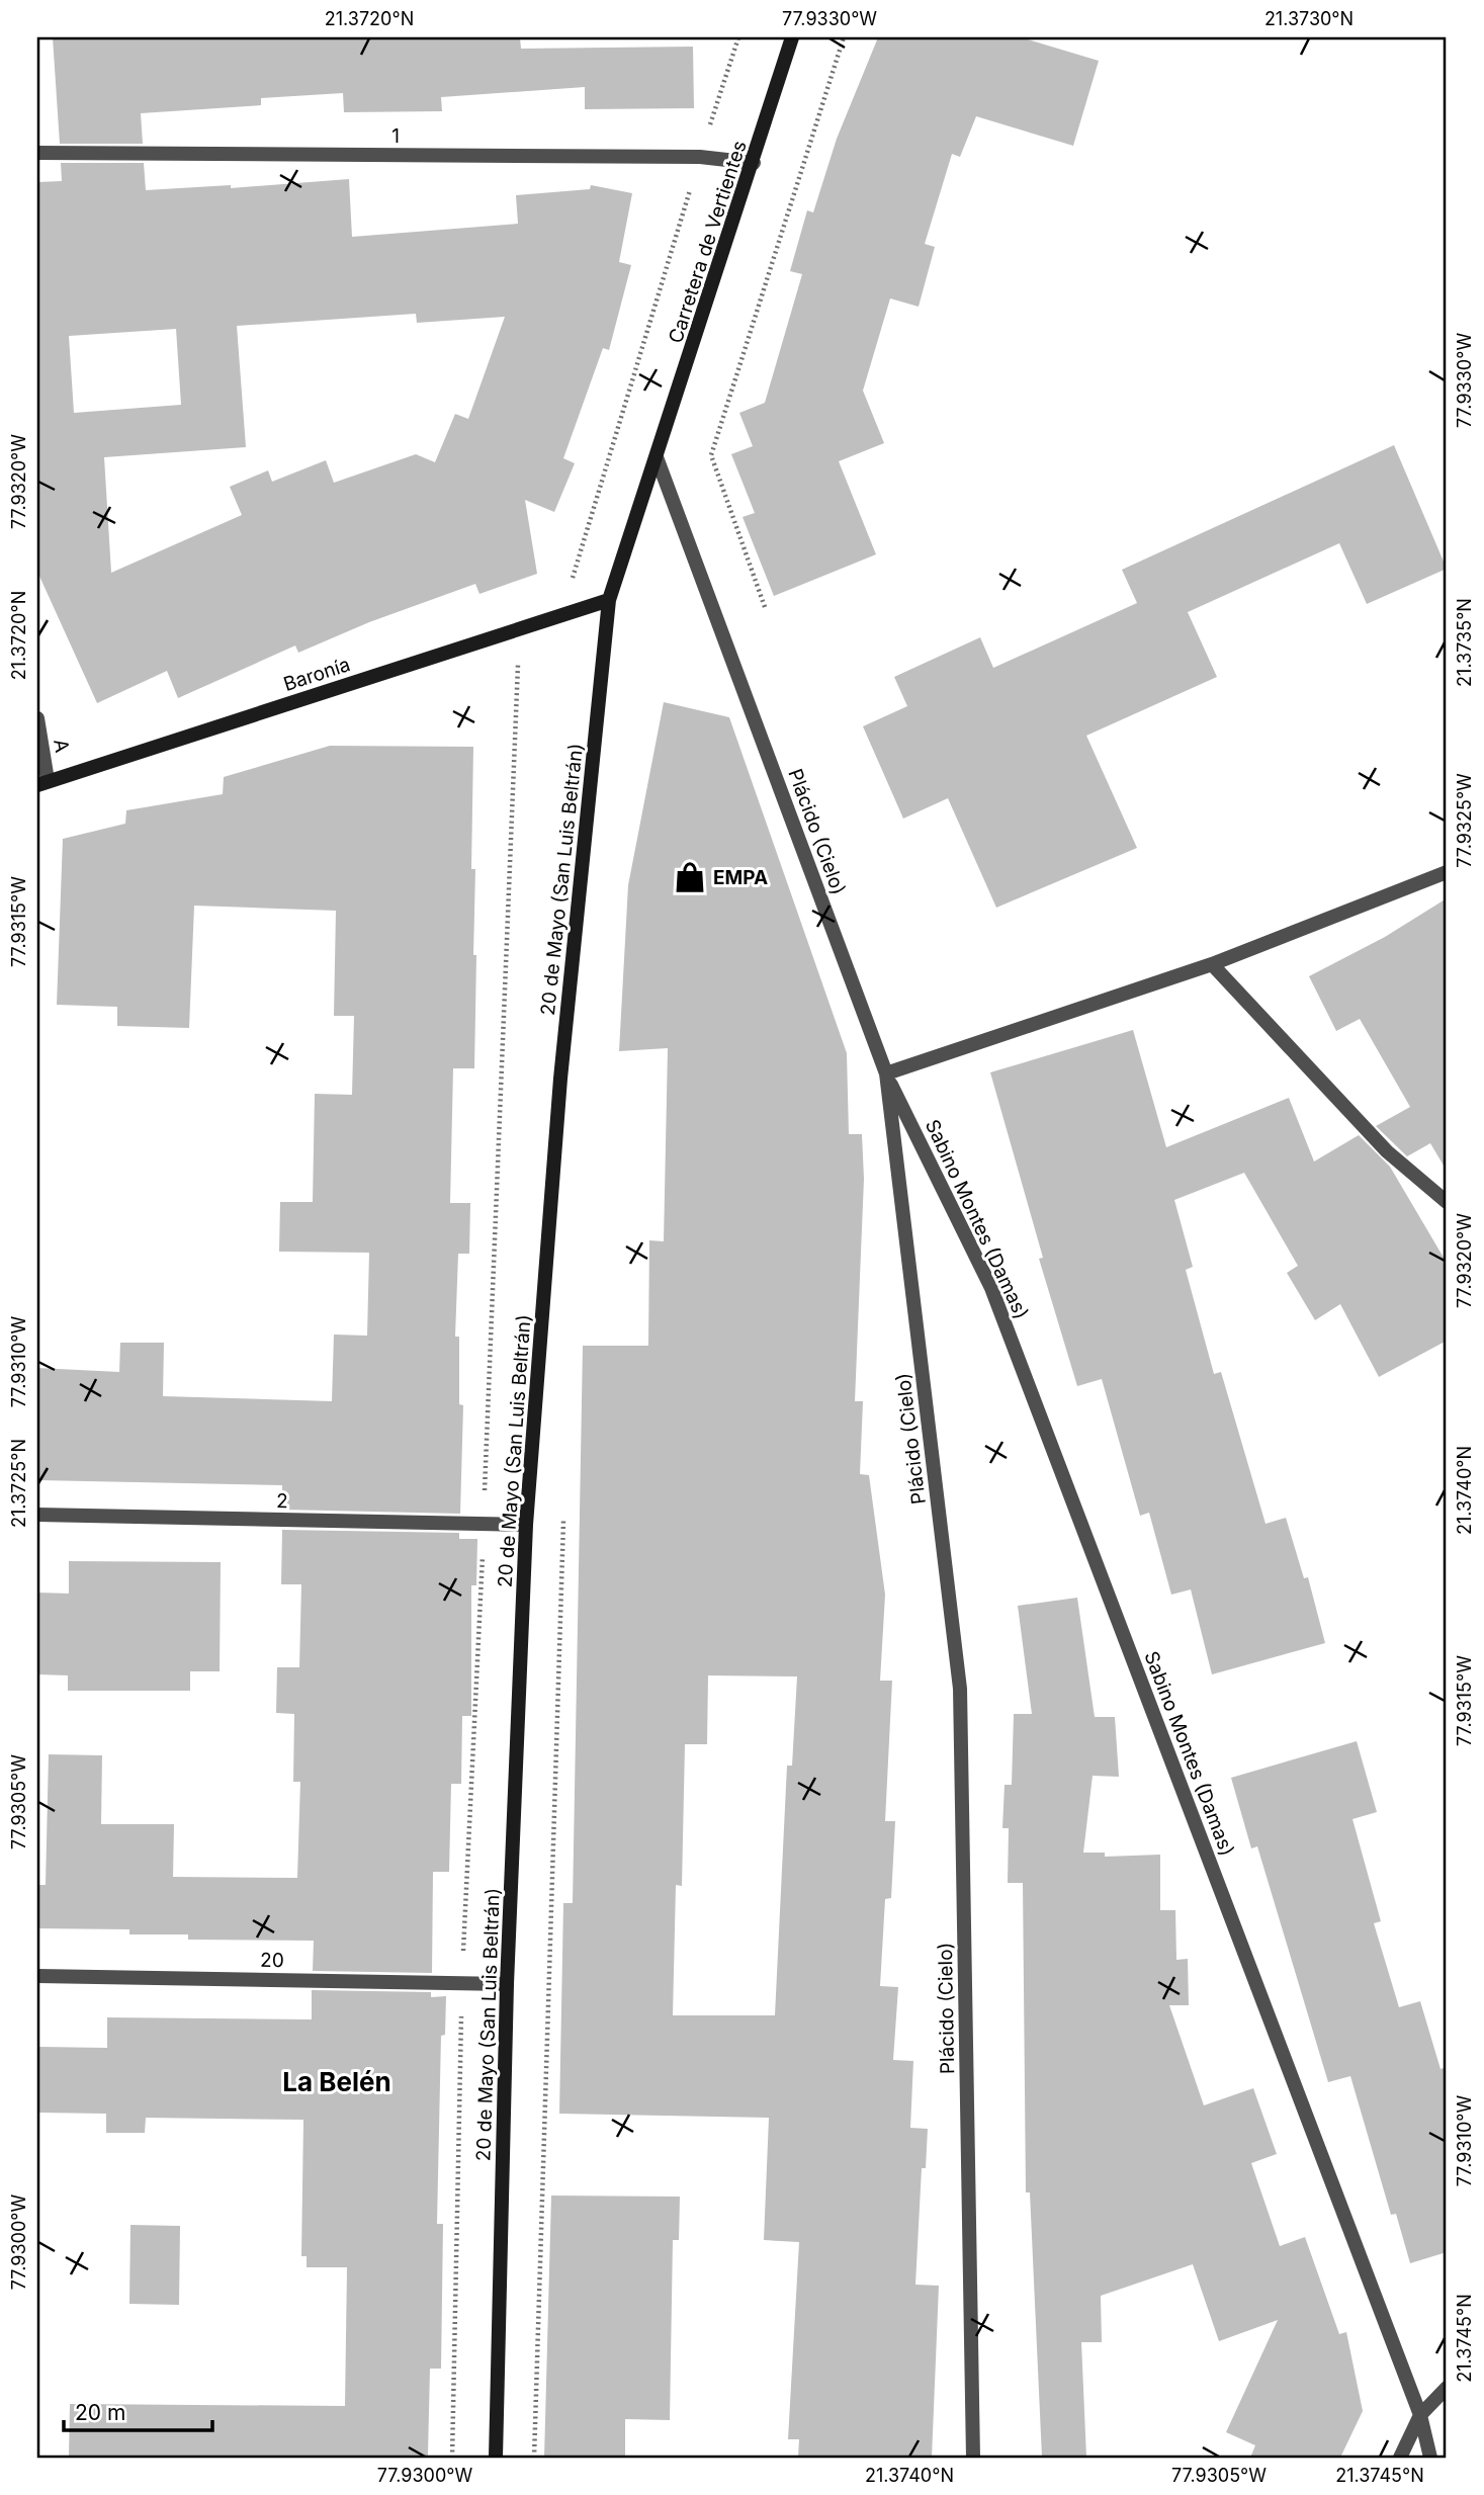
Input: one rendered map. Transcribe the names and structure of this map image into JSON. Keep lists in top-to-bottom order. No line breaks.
{"streets":{"main road":["Carretera de Vertientes","Baronía","20 de Mayo (San Luis Beltrán)"],"street":["1","A","Plácido (Cielo)","Sabino Montes (Damas)","2","20"]},"crossings":[["1","Carretera de Vertientes"],["Carretera de Vertientes","Plácido (Cielo)"],["Carretera de Vertientes","20 de Mayo (San Luis Beltrán)"],["Baronía","A"],["Baronía","20 de Mayo (San Luis Beltrán)"],["Plácido (Cielo)","20 de Mayo (San Luis Beltrán)"],["Plácido (Cielo)","Sabino Montes (Damas)"],["20 de Mayo (San Luis Beltrán)","2"],["20 de Mayo (San Luis Beltrán)","20"]],"districts":["La Belén"],"places":{"shop":["EMPA"]},"scale_bar":"20 m","coordinates":["21.3720°N","77.9330°W","21.3730°N","77.9320°W","21.3735°N","77.9325°W","77.9315°W","77.9310°W","21.3725°N","21.3740°N","77.9305°W","77.9300°W","21.3745°N"]}
